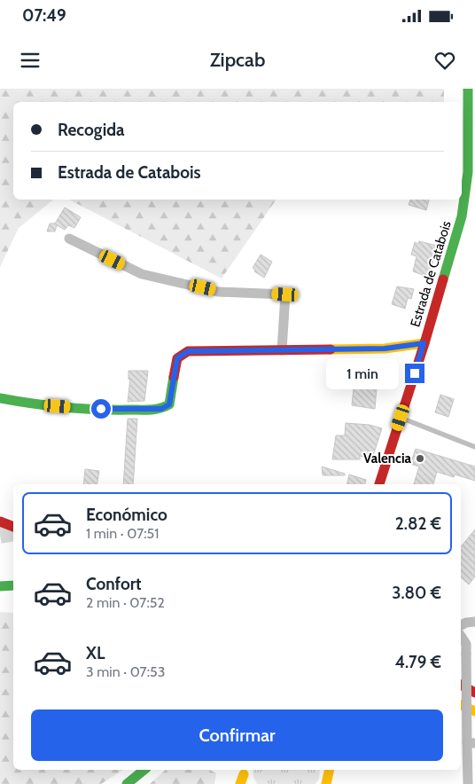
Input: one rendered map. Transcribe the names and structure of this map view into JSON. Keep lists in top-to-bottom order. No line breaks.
{"streets":{"main road":["Estrada de Catabois"]},"places":["Valencia"],"page":{"status":"07:49","header":"Zipcab","banner":["Recogida","Estrada de Catabois"],"bubble":"1 min","list":[{"name":"Económico","note":"1 min · 07:51","value":"2.82 €"},{"name":"Confort","note":"2 min · 07:52","value":"3.80 €"},{"name":"XL","note":"3 min · 07:53","value":"4.79 €"}],"buttons":"Confirmar"}}
